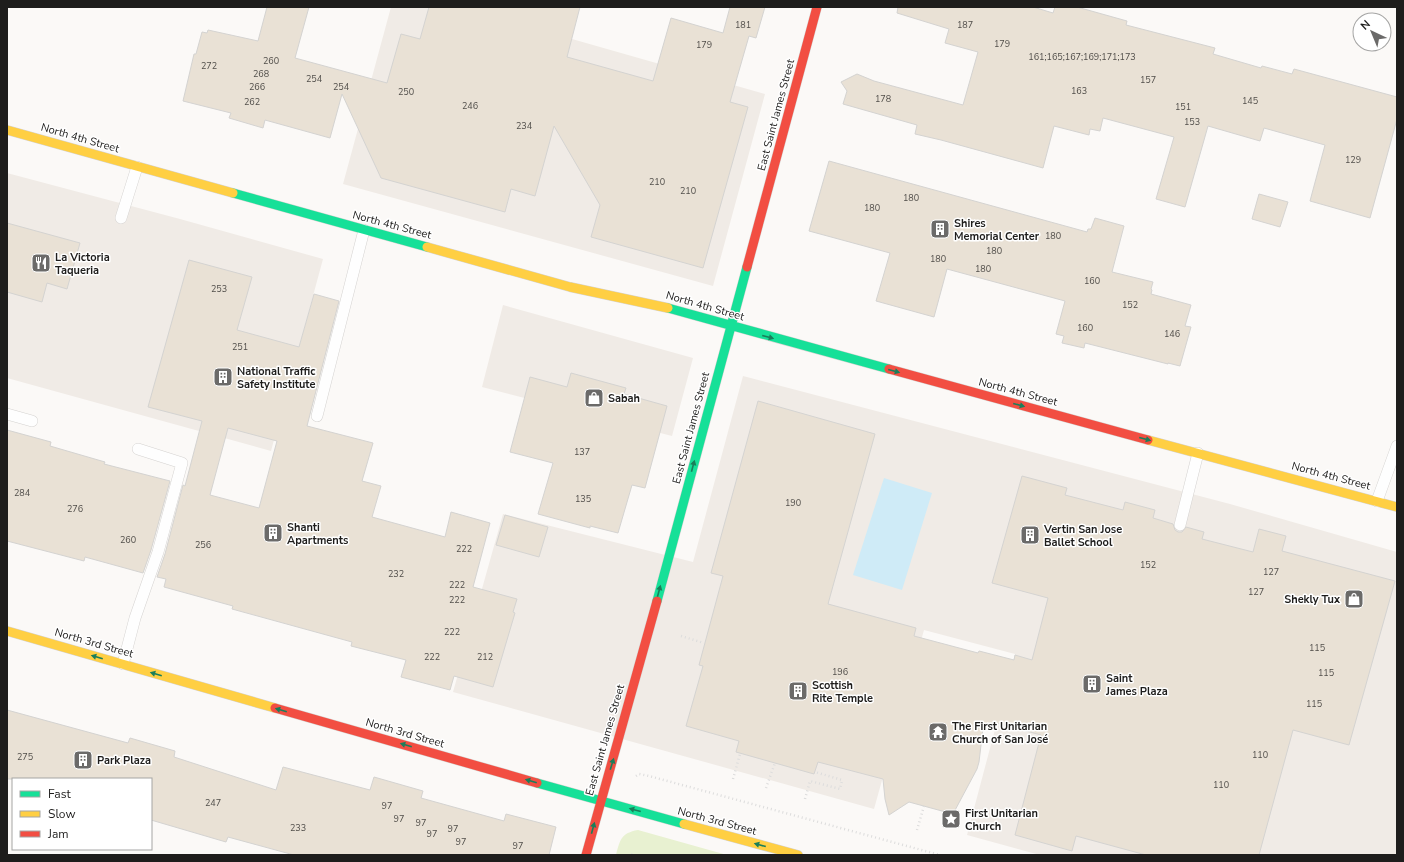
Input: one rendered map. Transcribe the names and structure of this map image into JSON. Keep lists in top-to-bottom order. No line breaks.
{"streets":{"main road":["East Saint James Street","North 4th Street","North 3rd Street"]},"crossings":[["East Saint James Street","North 4th Street"],["East Saint James Street","North 3rd Street"]],"one_way":["East Saint James Street","North 3rd Street"],"places":{"building":["Shires Memorial Center","National Traffic Safety Institute","Shanti Apartments","Vertin San Jose Ballet School","Saint James Plaza","Scottish Rite Temple","Park Plaza"],"restaurant":["La Victoria Taqueria"],"shop":["Sabah","Shekly Tux"],"temple":["The First Unitarian Church of San José"],"place":["First Unitarian Church"]},"house_numbers":["181","187","179","179","161;165;167;169;171;173","260","272","268","254","157","266","254","163","250","178","145","262","246","151","153","234","129","210","210","180","180","180","180","180","180","160","253","152","160","146","251","137","284","135","190","276","260","256","222","152","127","232","222","127","222","222","115","222","212","196","115","115","110","275","110","247","97","97","97","233","97","97","97","97"],"legend":["Fast","Slow","Jam"],"north":"top left"}
